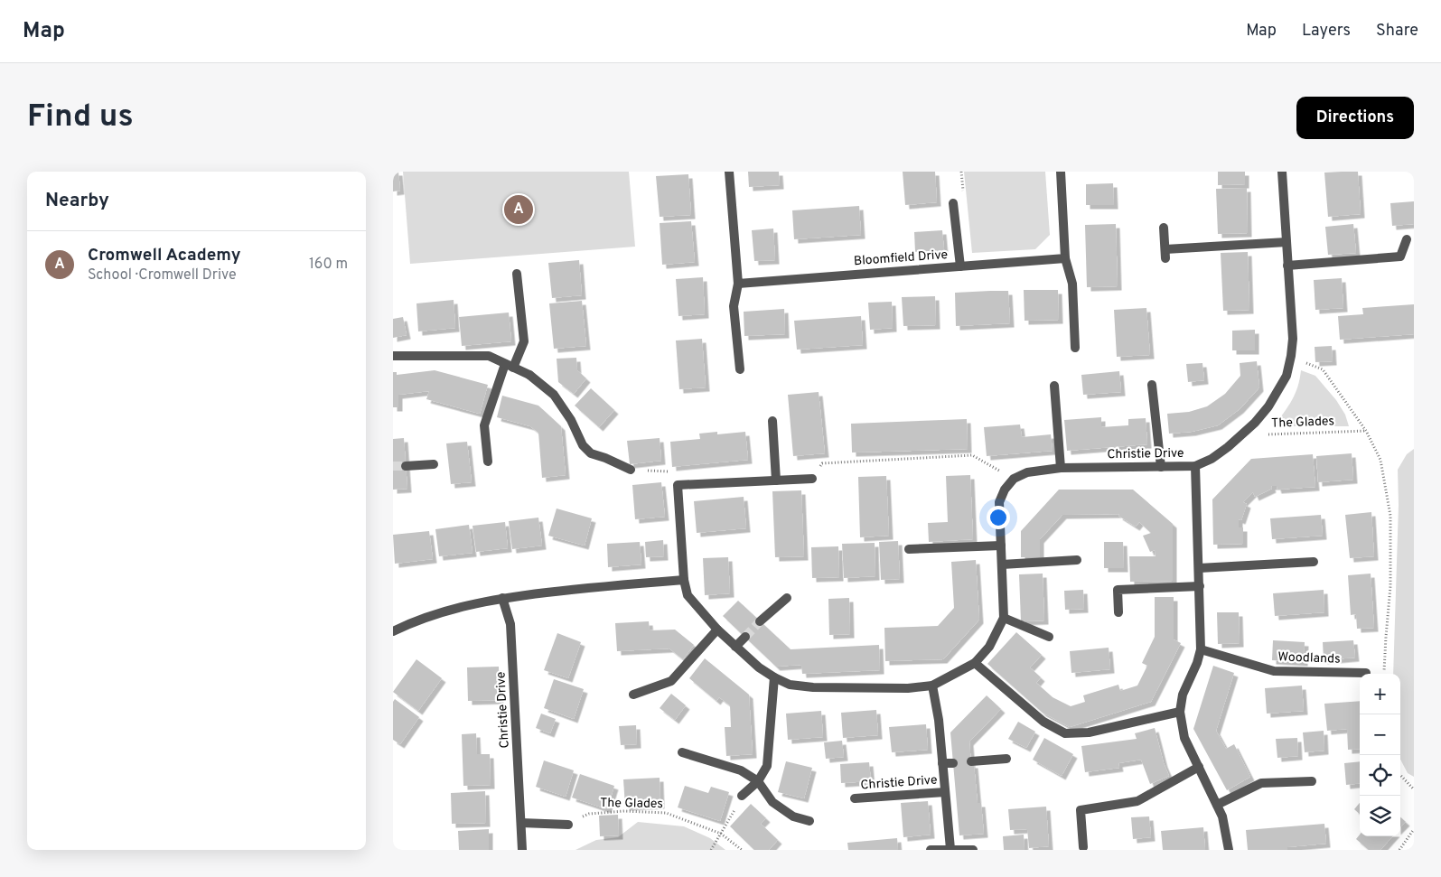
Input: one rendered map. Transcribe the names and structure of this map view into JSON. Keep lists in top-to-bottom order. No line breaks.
{"streets":{"street":["Bloomfield Drive","Christie Drive","Woodlands"],"path":["The Glades"]},"crossings":[["The Glades","Christie Drive"]],"page":{"header":"Map","nav":["Map","Layers","Share"],"buttons":"Directions","title":"Find us","heading":"Nearby","pins":"A","list":[{"mark":"A","name":"Cromwell Academy","note":"School · Cromwell Drive","value":"160 m"}],"map_buttons":["+","−"]}}
